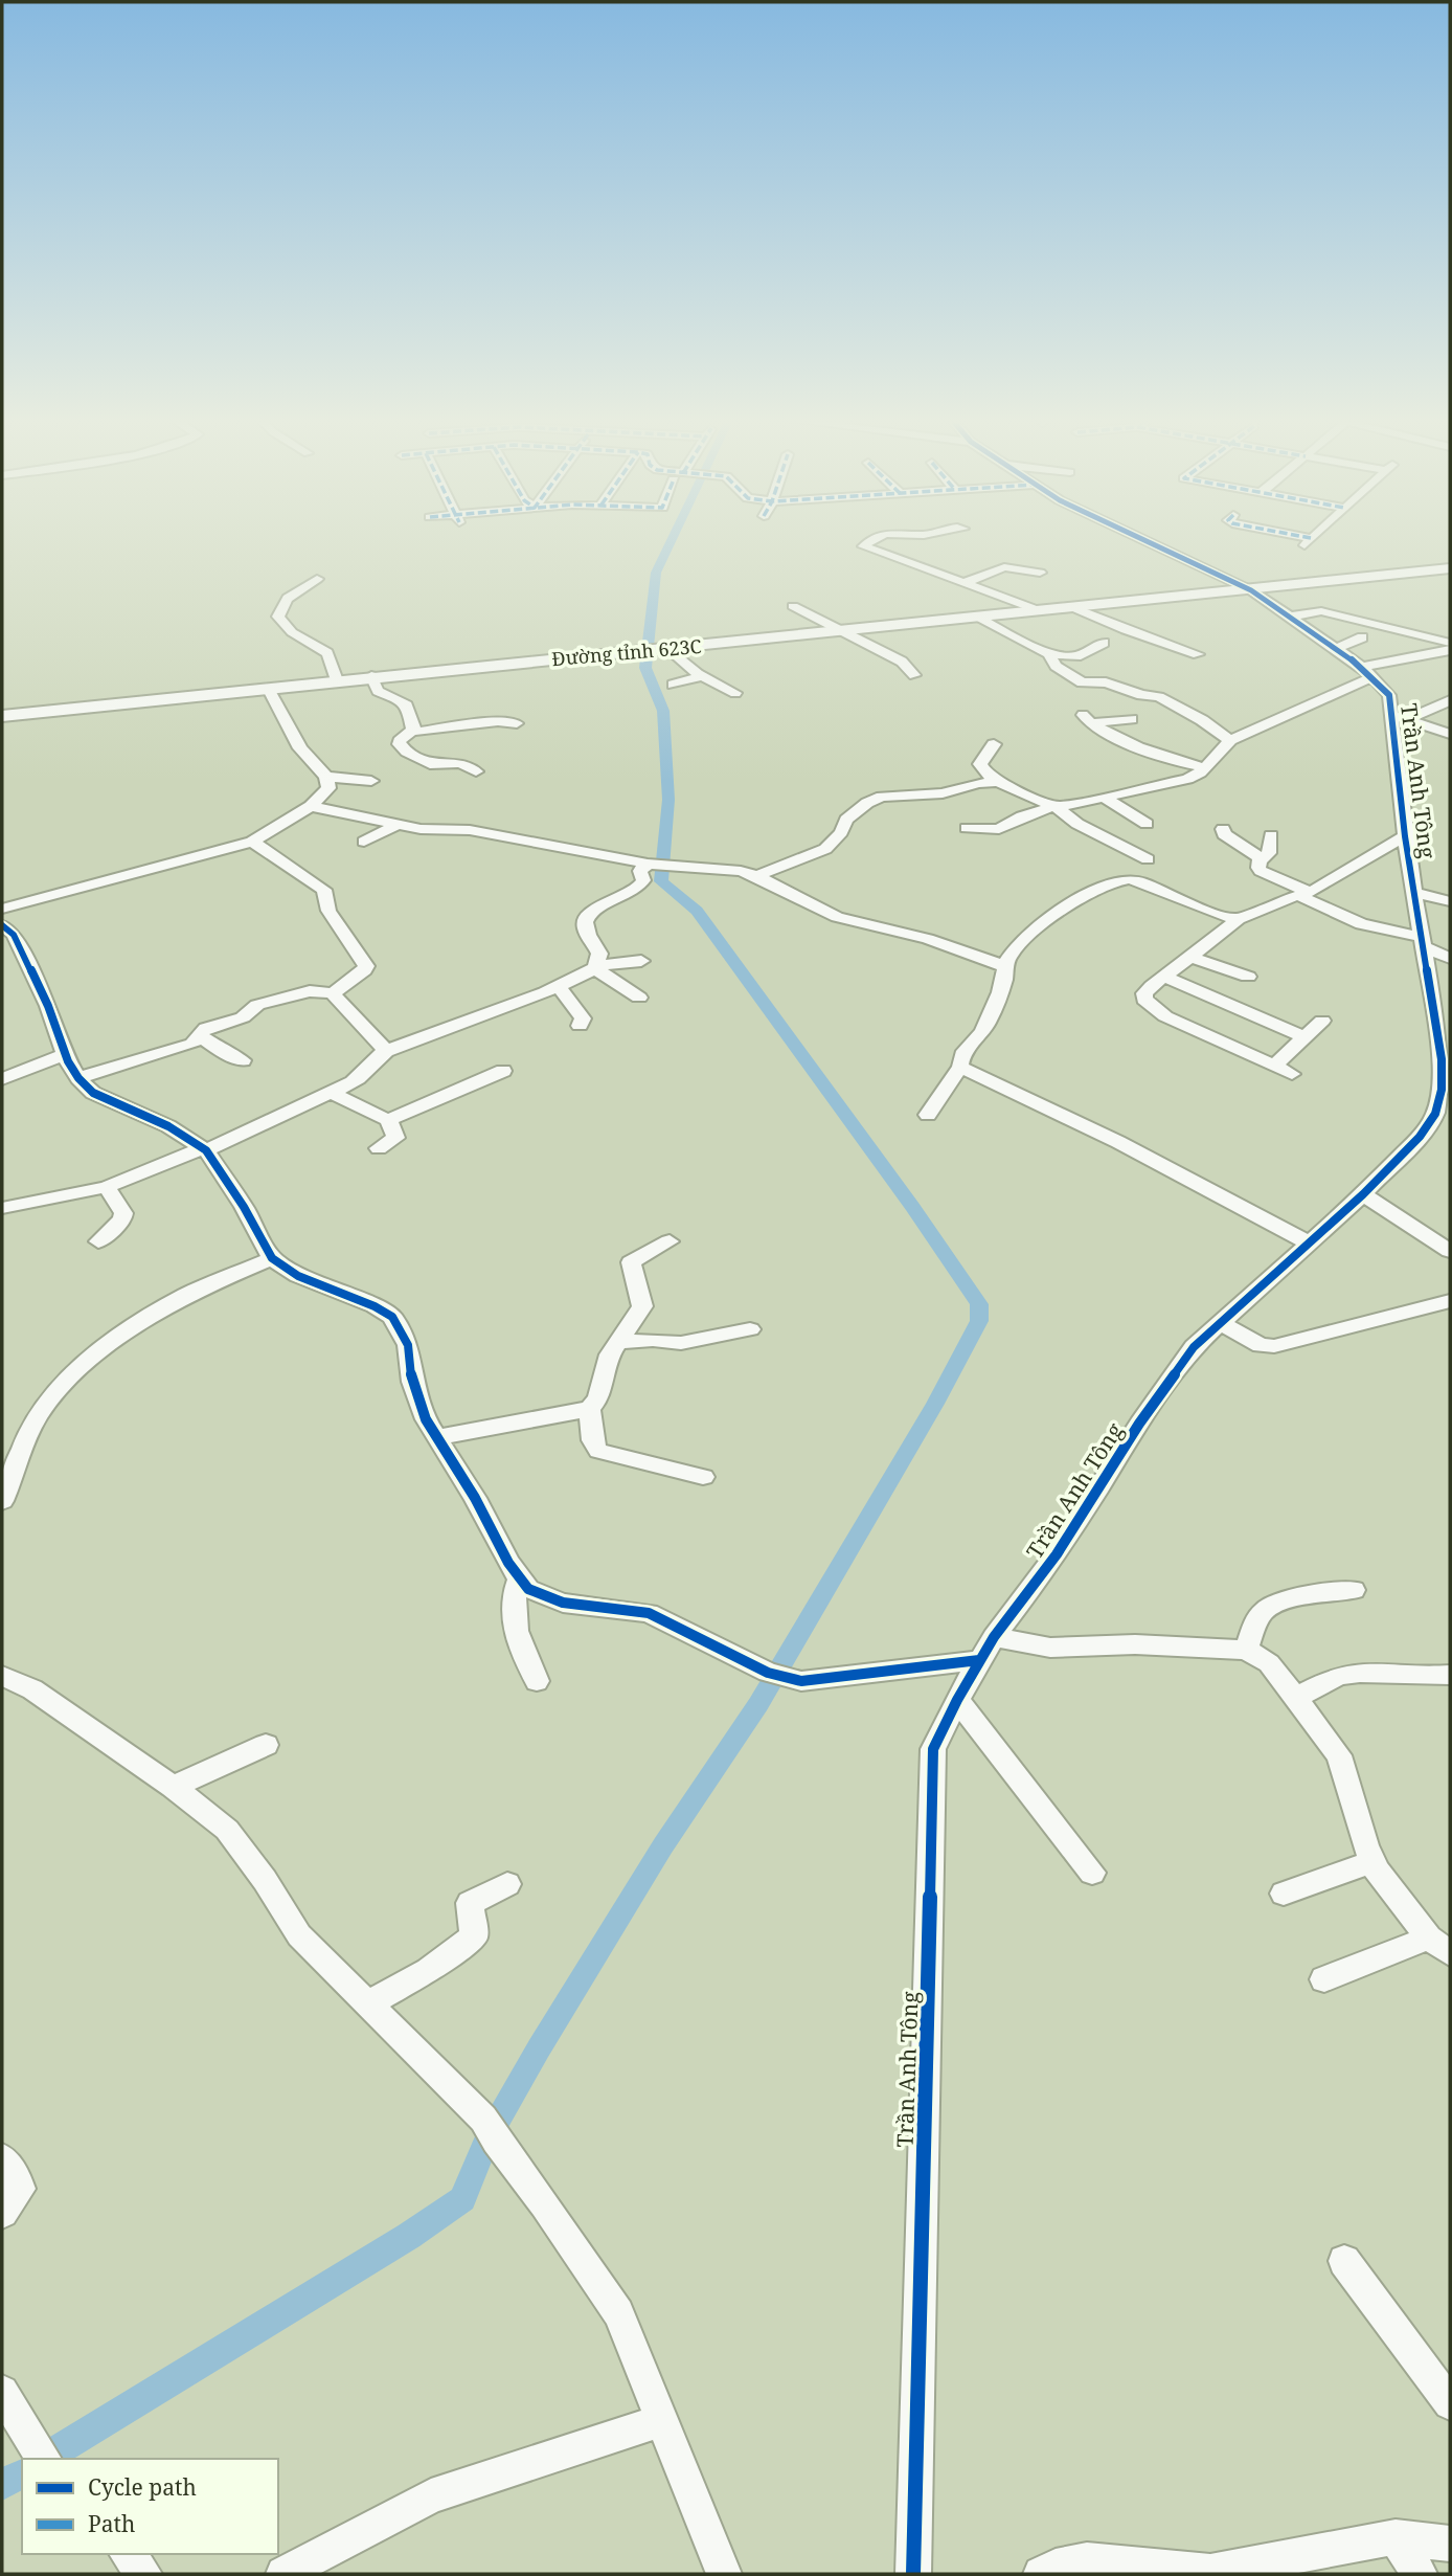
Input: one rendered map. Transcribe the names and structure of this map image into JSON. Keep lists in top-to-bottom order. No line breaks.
{"streets":{"main road":["Đường tỉnh 623C"],"street":["Trần Anh Tông"]},"crossings":[["Đường tỉnh 623C","Trần Anh Tông"]],"legend":["Cycle path","Path"]}
